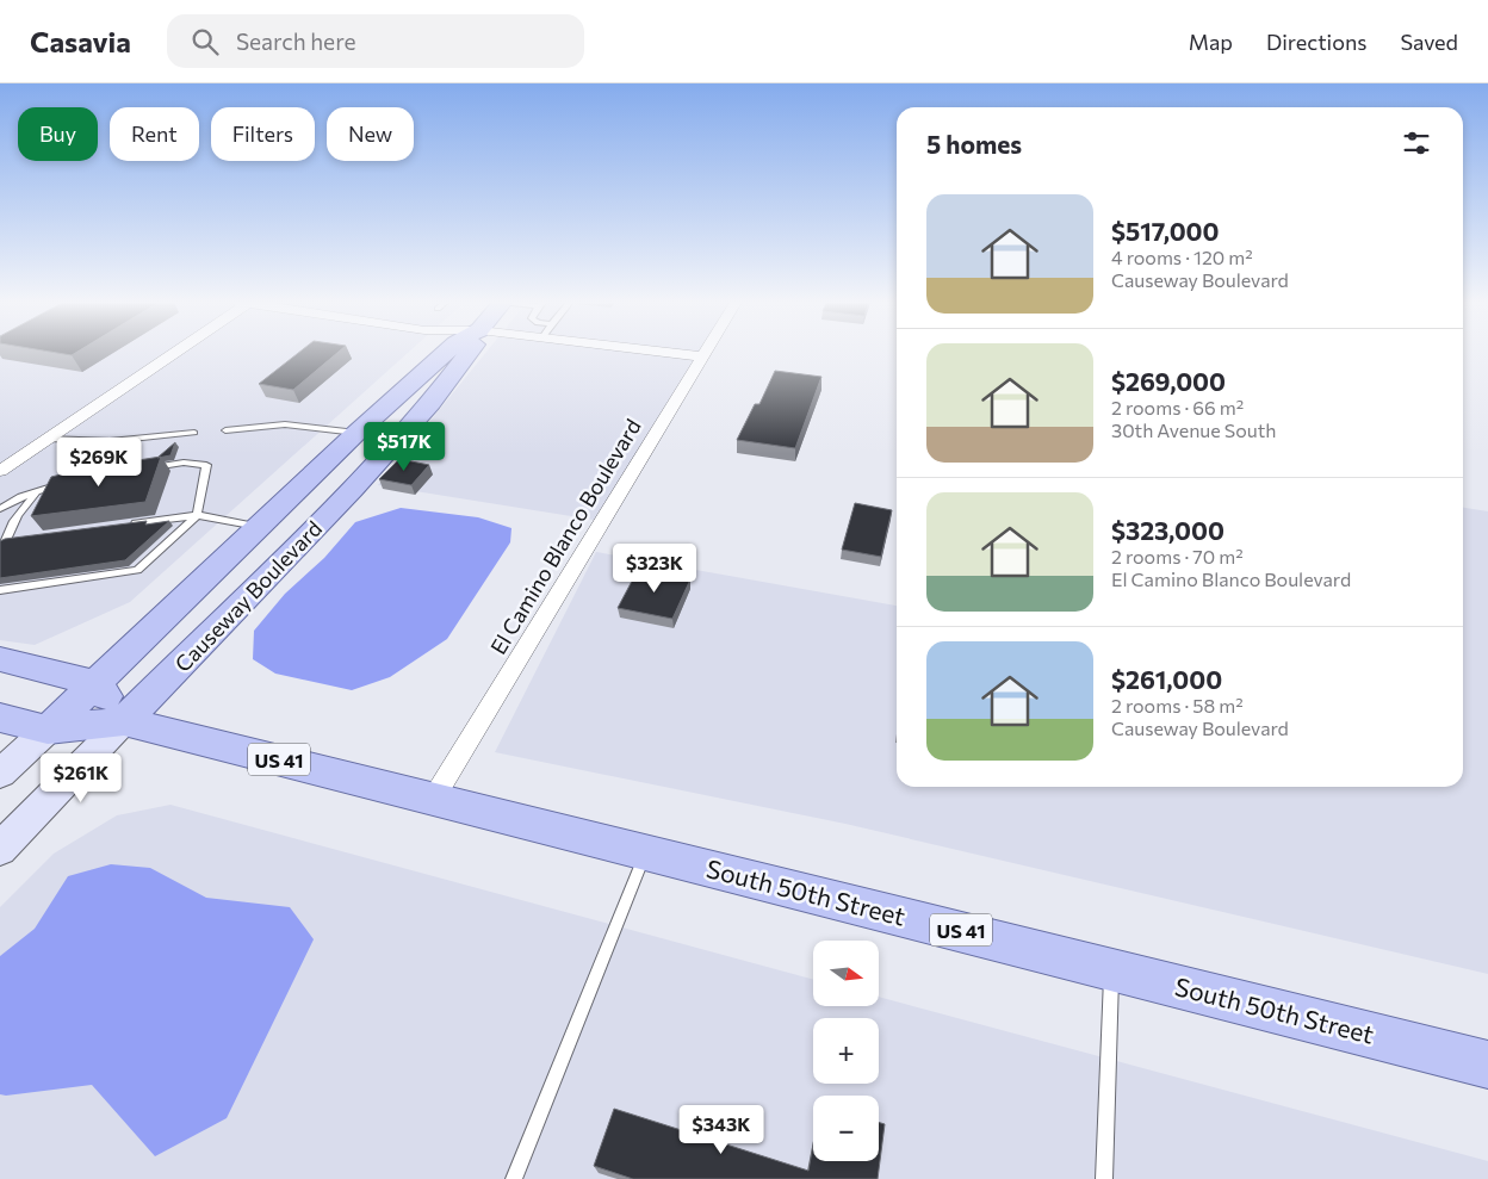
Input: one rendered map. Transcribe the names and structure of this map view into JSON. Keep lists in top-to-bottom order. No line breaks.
{"streets":{"main road":["Causeway Boulevard","US 41","South 50th Street"],"street":["El Camino Blanco Boulevard"]},"crossings":[["El Camino Blanco Boulevard","South 50th Street"],["Causeway Boulevard","South 50th Street"]],"north":"right","page":{"header":"Casavia","search":"Search here","nav":["Map","Directions","Saved"],"chip":["Buy","Rent","Filters","New"],"heading":"5 homes","list":[{"name":"$517,000","note":"4 rooms · 120 m² · Causeway Boulevard"},{"name":"$269,000","note":"2 rooms · 66 m² · 30th Avenue South"},{"name":"$323,000","note":"2 rooms · 70 m² · El Camino Blanco Boulevard"},{"name":"$261,000","note":"2 rooms · 58 m² · Causeway Boulevard"}],"price":["$517K","$269K","$323K","$261K","$343K"],"map_buttons":["+","−"]}}
